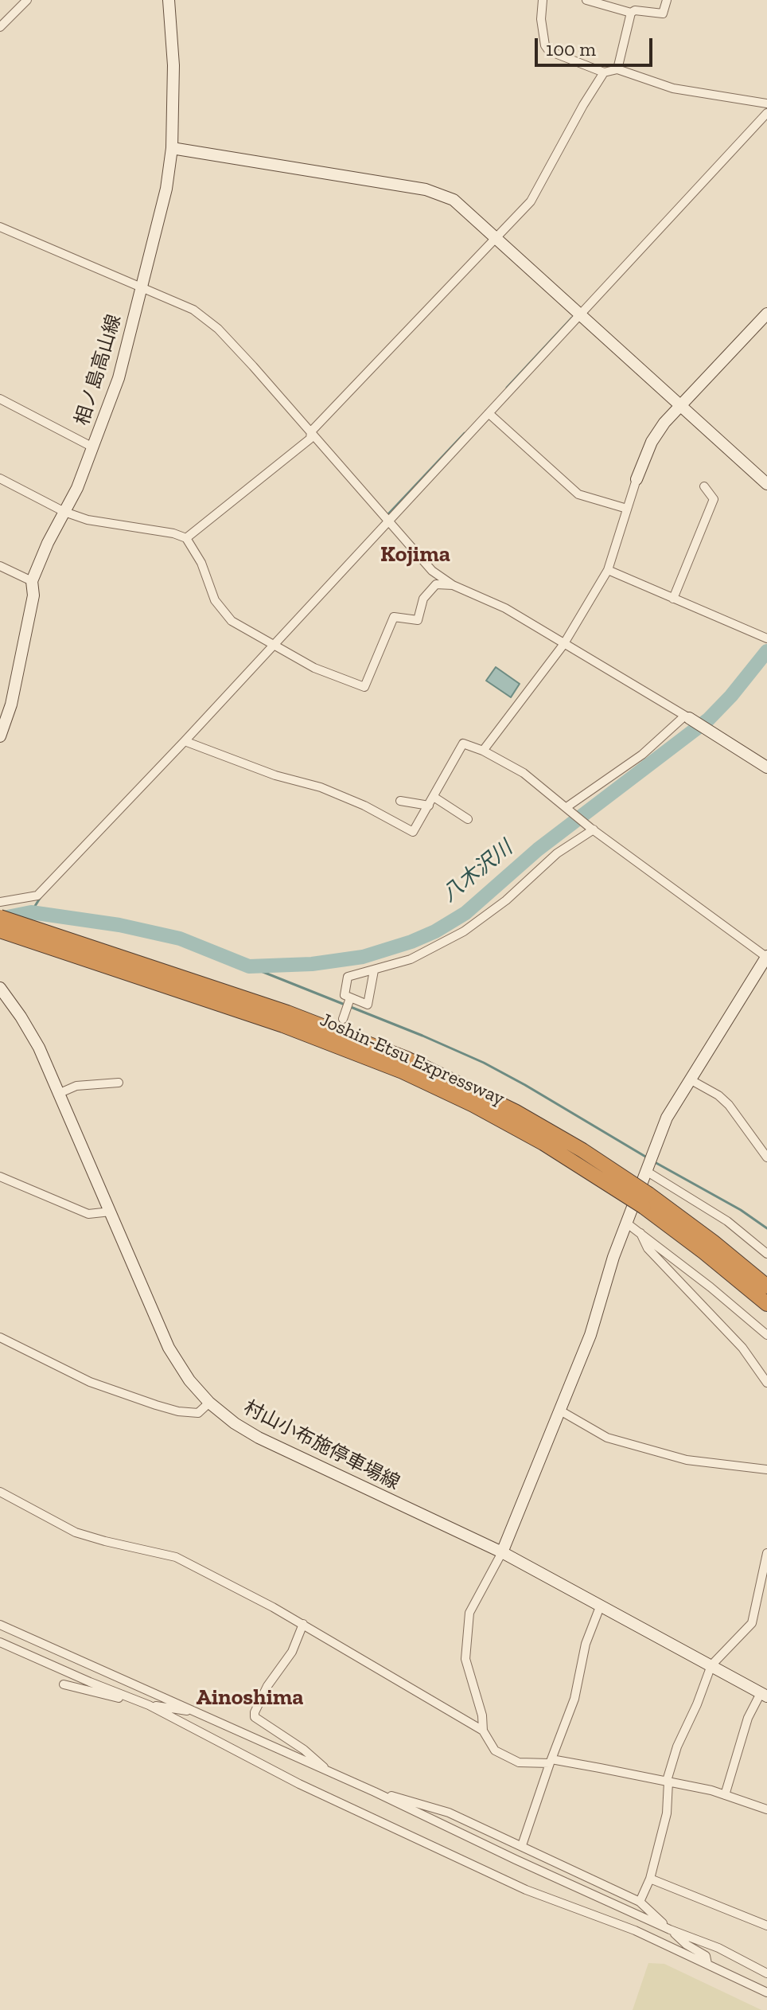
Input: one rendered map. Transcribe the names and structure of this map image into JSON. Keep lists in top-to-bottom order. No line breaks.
{"streets":{"highway":["Joshin-Etsu Expressway"],"main road":["相ノ島高山線","村山小布施停車場線"]},"districts":["Kojima","Ainoshima"],"water":["八木沢川"],"scale_bar":"100 m"}
